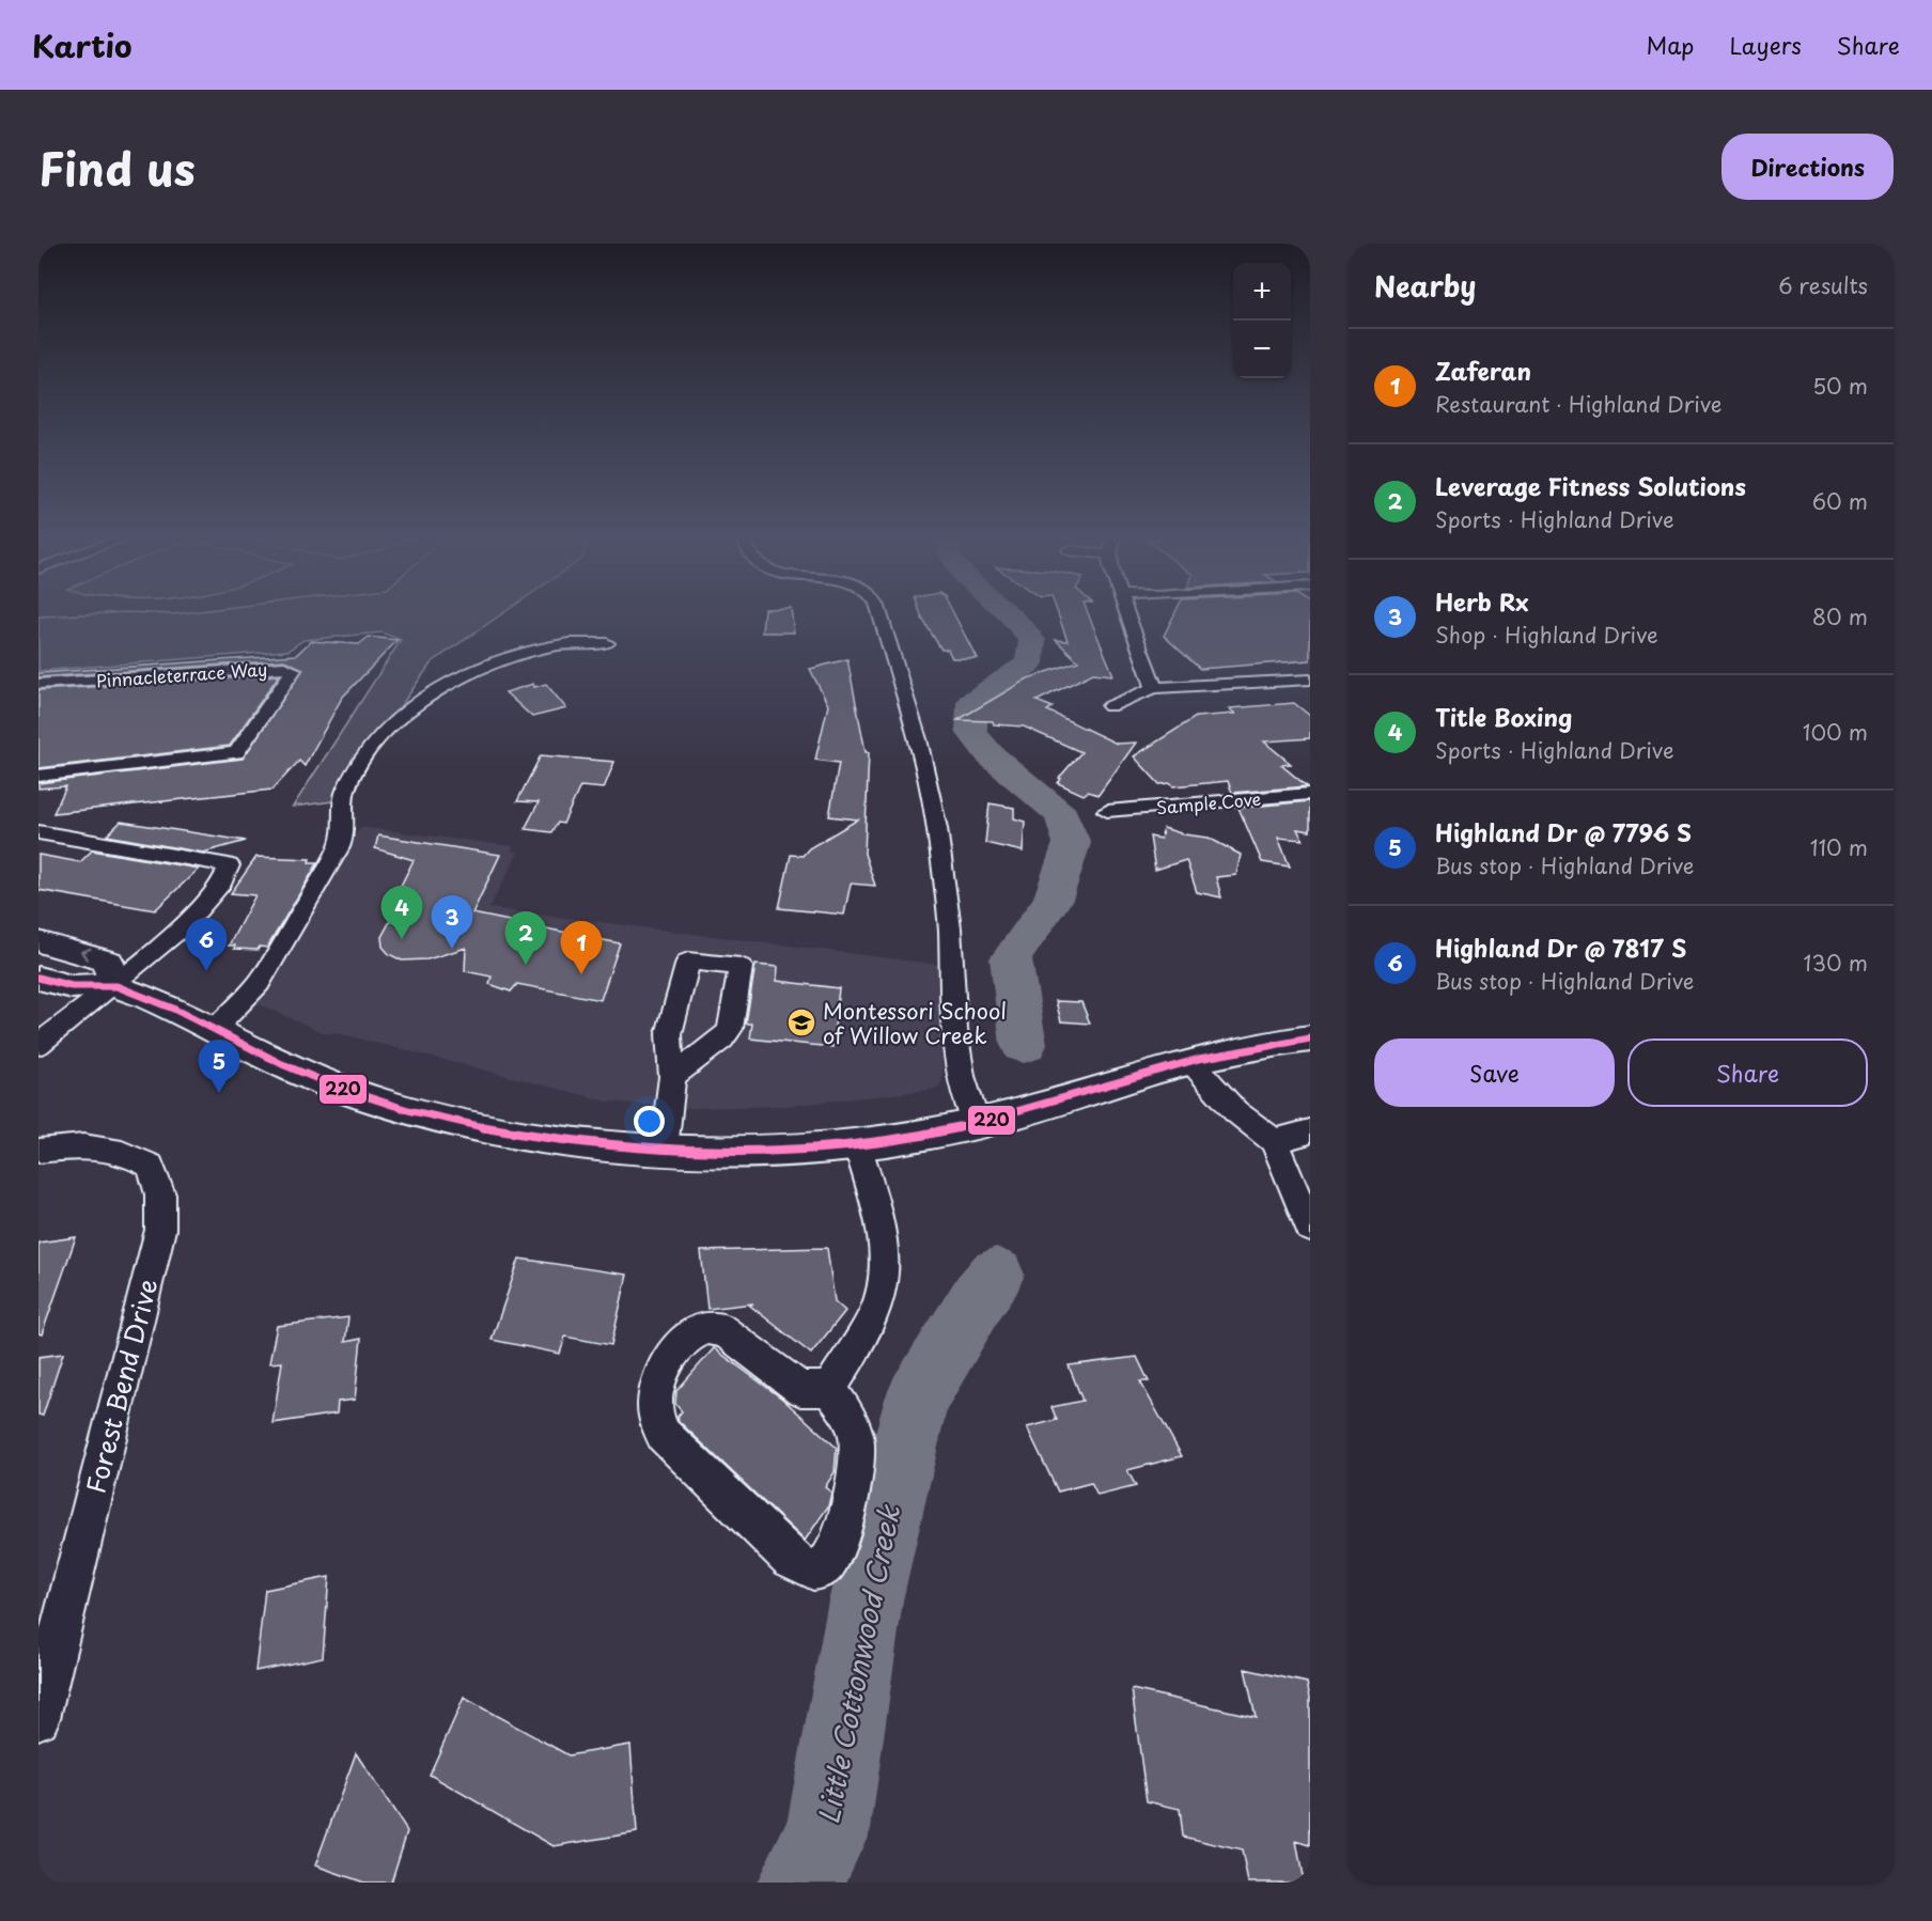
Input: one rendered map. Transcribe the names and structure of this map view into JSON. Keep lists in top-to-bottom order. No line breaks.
{"streets":{"street":["Pinnacleterrace Way","Sample Cove","Forest Bend Drive"]},"water":["Little Cottonwood Creek"],"places":{"school or university":["Montessori School of Willow Creek"]},"lines":["transit line 220"],"page":{"header":"Kartio","nav":["Map","Layers","Share"],"title":"Find us","buttons":["Directions",["Save","Share"]],"heading":["Nearby","6 results"],"map_buttons":["+","−"],"list":[{"mark":"1","name":"Zaferan","note":"Restaurant · Highland Drive","value":"50 m"},{"mark":"2","name":"Leverage Fitness Solutions","note":"Sports · Highland Drive","value":"60 m"},{"mark":"3","name":"Herb Rx","note":"Shop · Highland Drive","value":"80 m"},{"mark":"4","name":"Title Boxing","note":"Sports · Highland Drive","value":"100 m"},{"mark":"5","name":"Highland Dr @ 7796 S","note":"Bus stop · Highland Drive","value":"110 m"},{"mark":"6","name":"Highland Dr @ 7817 S","note":"Bus stop · Highland Drive","value":"130 m"}],"pins":["4","3","2","6","1","5"]}}
